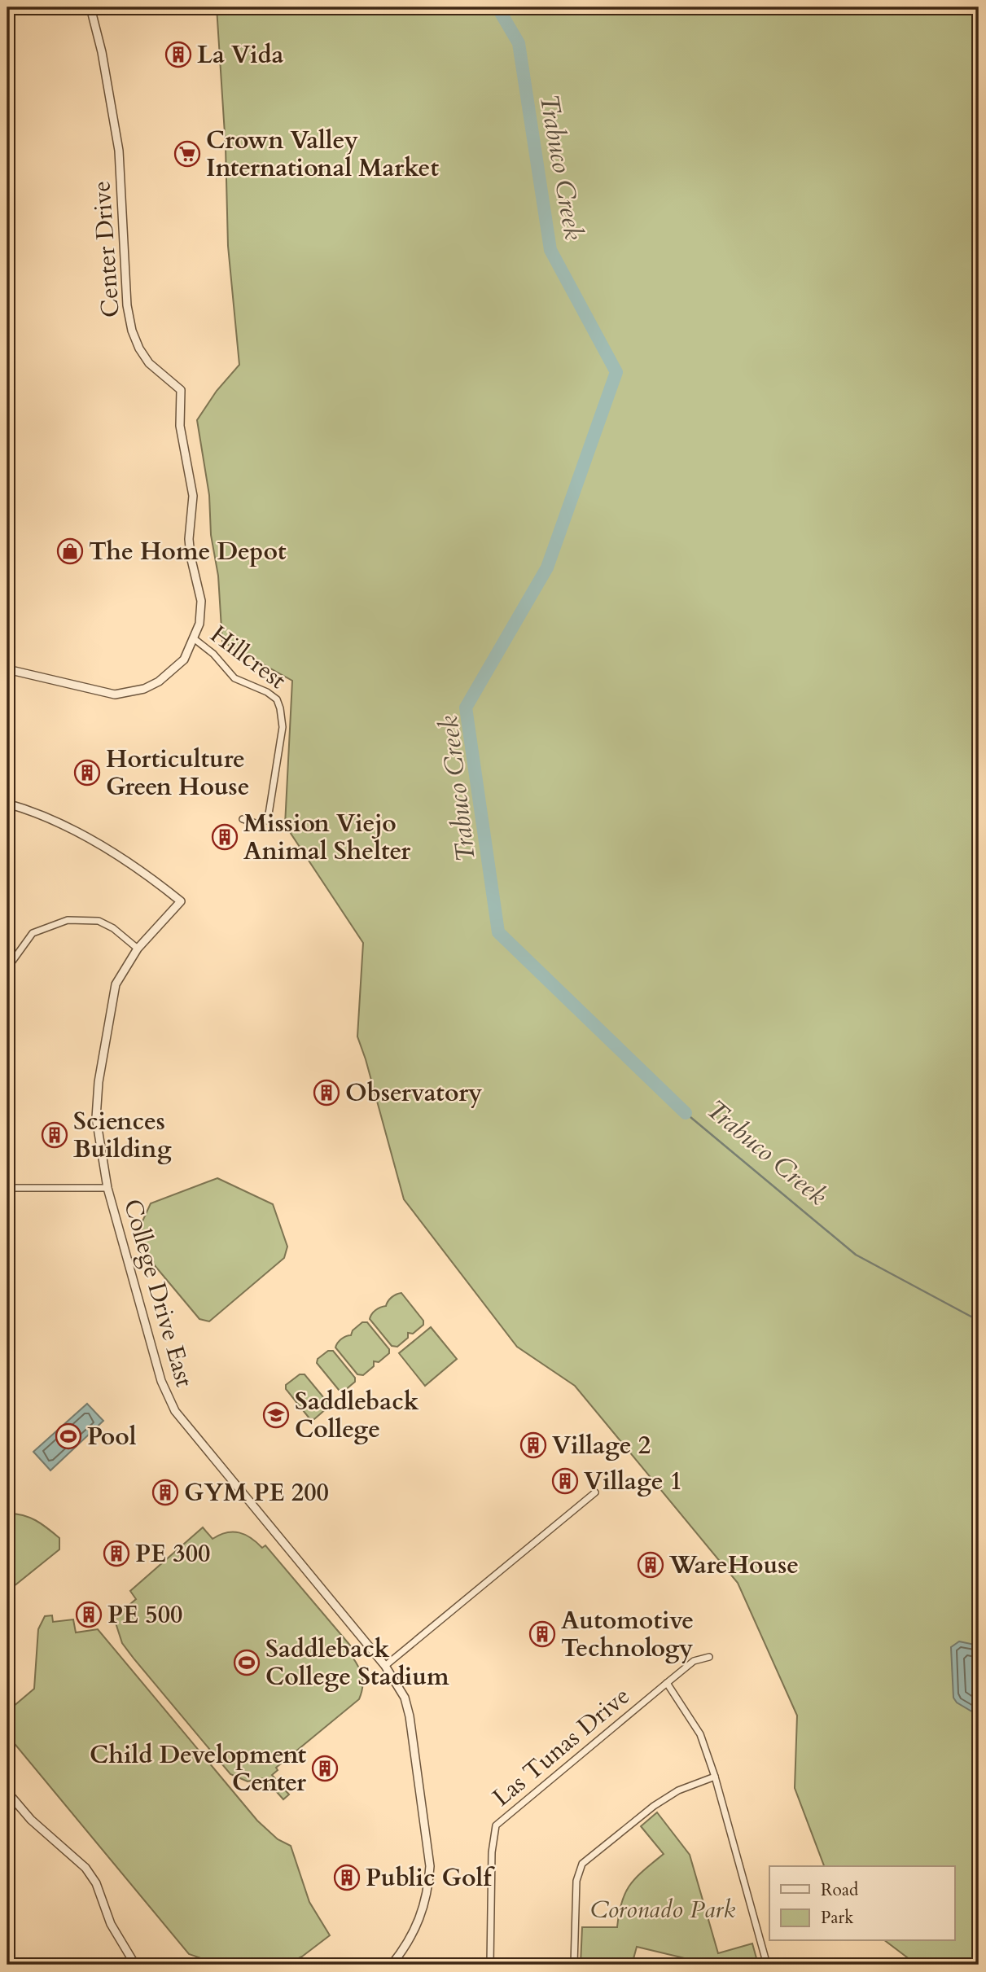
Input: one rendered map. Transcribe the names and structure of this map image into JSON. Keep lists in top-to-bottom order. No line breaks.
{"streets":{"street":["Center Drive","Hillcrest","College Drive East","Las Tunas Drive"]},"crossings":[["Center Drive","Hillcrest"]],"water":["Trabuco Creek"],"parks":["Coronado Park"],"places":{"building":["La Vida","Horticulture Green House","Mission Viejo Animal Shelter","Observatory","Sciences Building","Village 2","Village 1","GYM PE 200","PE 300","WareHouse","PE 500","Automotive Technology","Child Development Center","Public Golf"],"supermarket":["Crown Valley International Market"],"shop":["The Home Depot"],"school or university":["Saddleback College"],"sports":["Pool","Saddleback College Stadium"]},"legend":["Road","Park"]}
